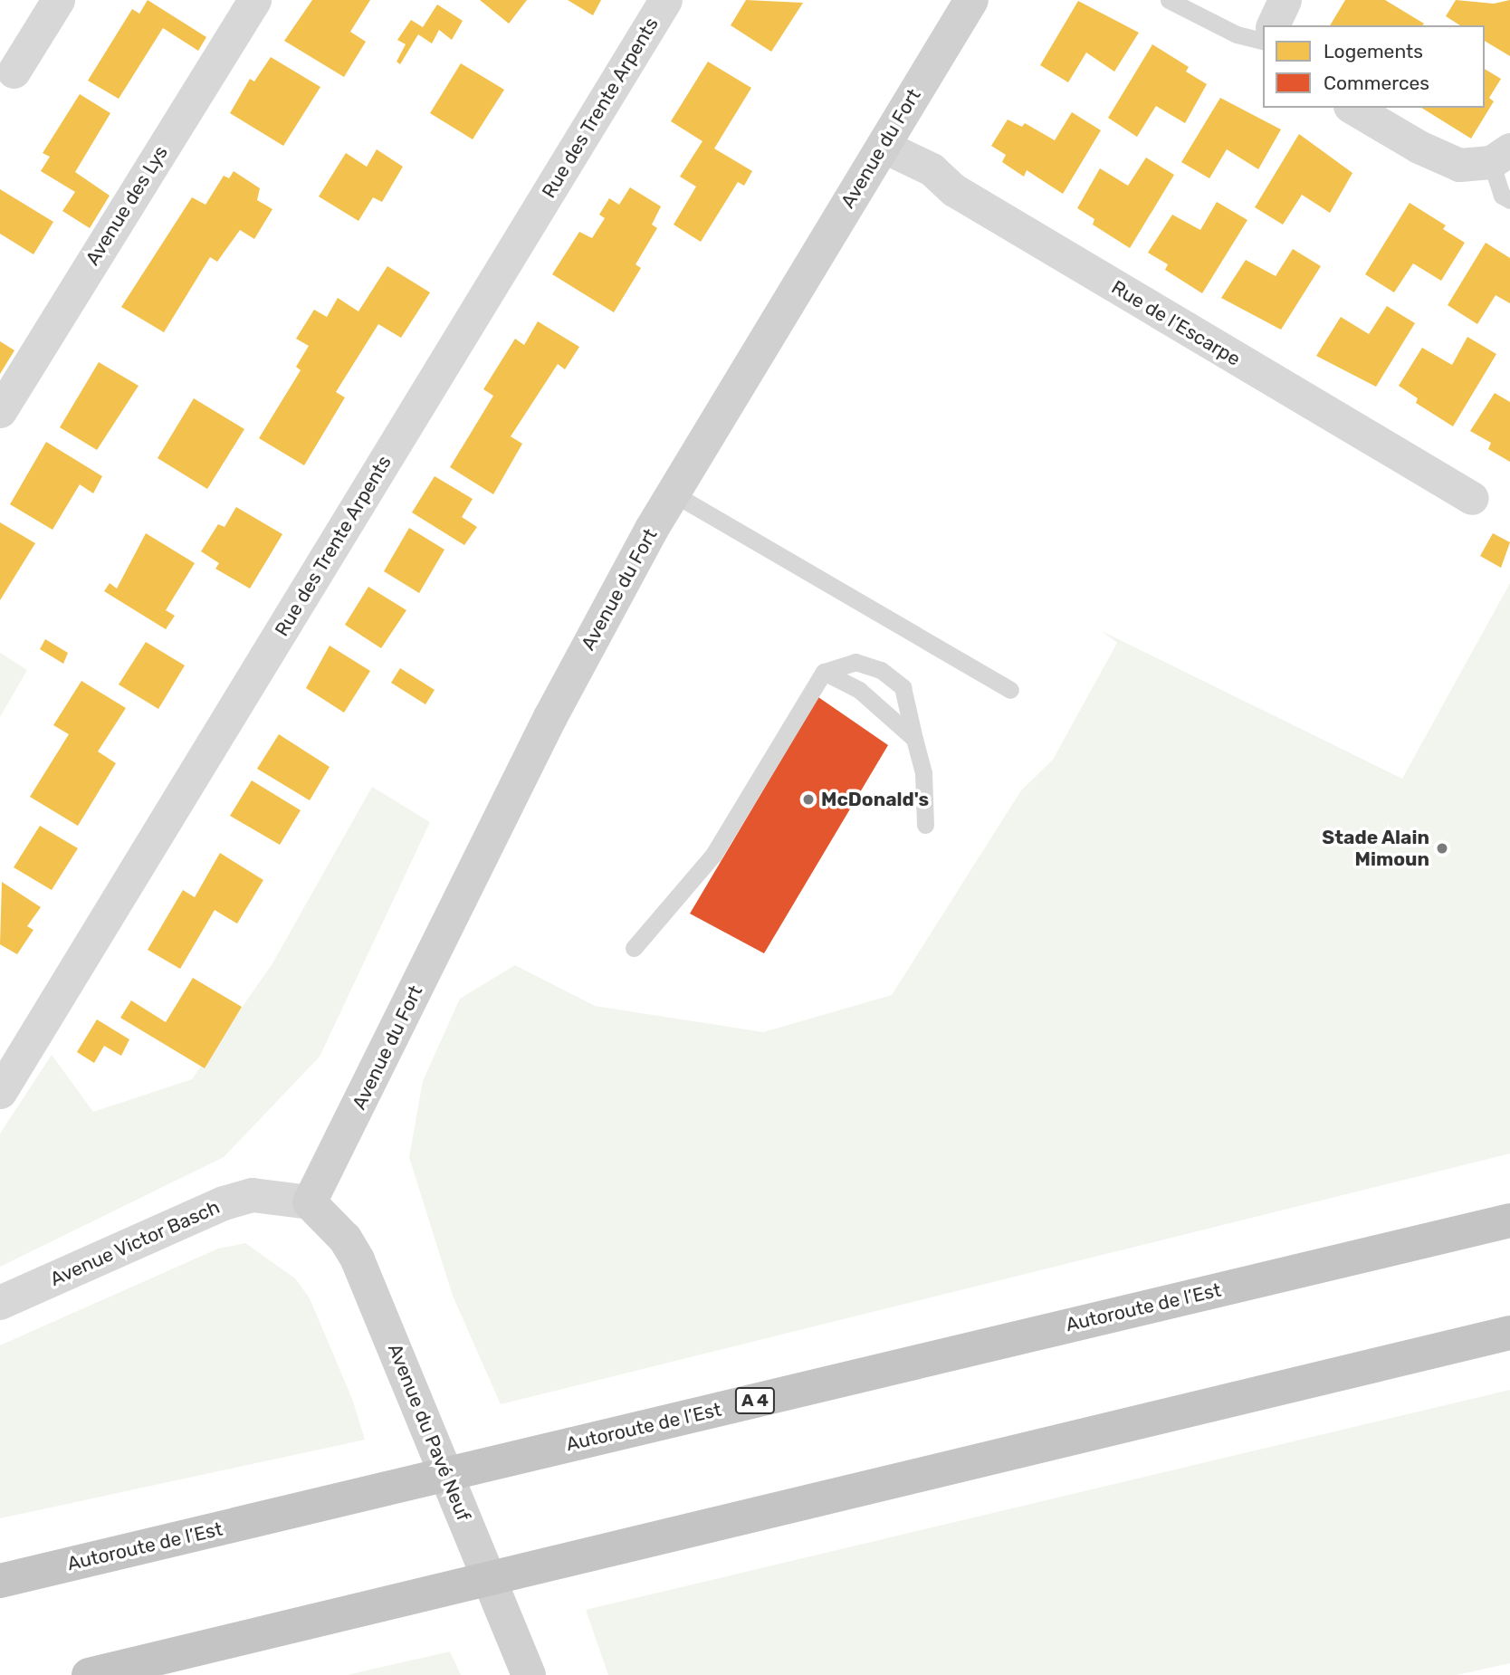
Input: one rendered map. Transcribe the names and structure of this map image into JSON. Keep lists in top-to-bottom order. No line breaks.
{"streets":{"highway":["Autoroute de l’Est","A 4"],"main road":["Avenue du Fort","Avenue du Pavé Neuf"],"street":["Rue des Trente Arpents","Avenue des Lys","Rue de l’Escarpe","Avenue Victor Basch"]},"crossings":[["Avenue du Fort","Rue de l’Escarpe"],["Avenue du Fort","Avenue Victor Basch"],["Avenue du Fort","Avenue du Pavé Neuf"],["Avenue Victor Basch","Avenue du Pavé Neuf"]],"places":["McDonald's","Stade Alain Mimoun"],"legend":["Logements","Commerces"]}
